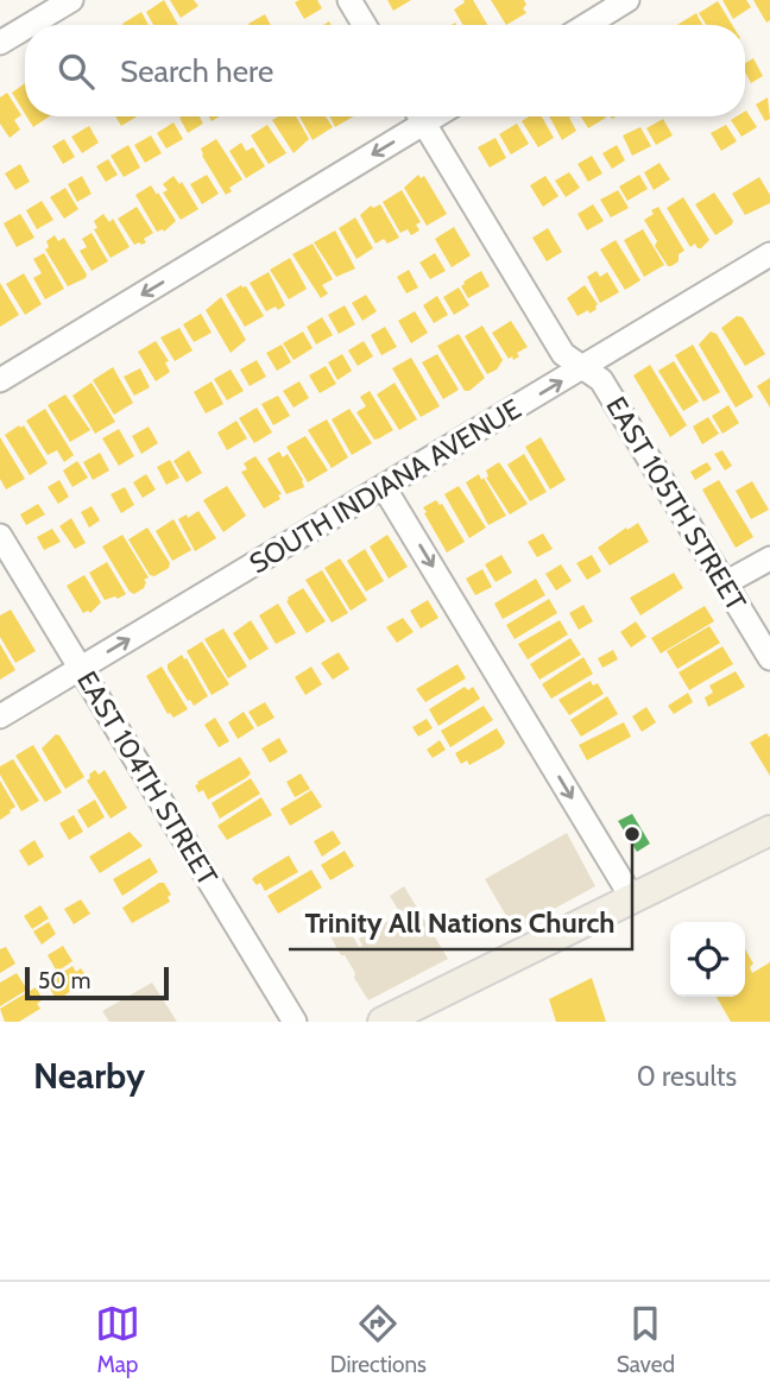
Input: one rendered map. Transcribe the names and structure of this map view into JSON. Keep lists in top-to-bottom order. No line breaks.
{"streets":{"street":["SOUTH INDIANA AVENUE","EAST 105TH STREET","EAST 104TH STREET"]},"crossings":[["SOUTH INDIANA AVENUE","EAST 105TH STREET"],["SOUTH INDIANA AVENUE","EAST 104TH STREET"]],"one_way":["SOUTH INDIANA AVENUE"],"places":["Trinity All Nations Church"],"scale_bar":"50 m","page":{"search":"Search here","scale":"50 m","heading":["Nearby","0 results"],"nav":["Map","Directions","Saved"]}}
